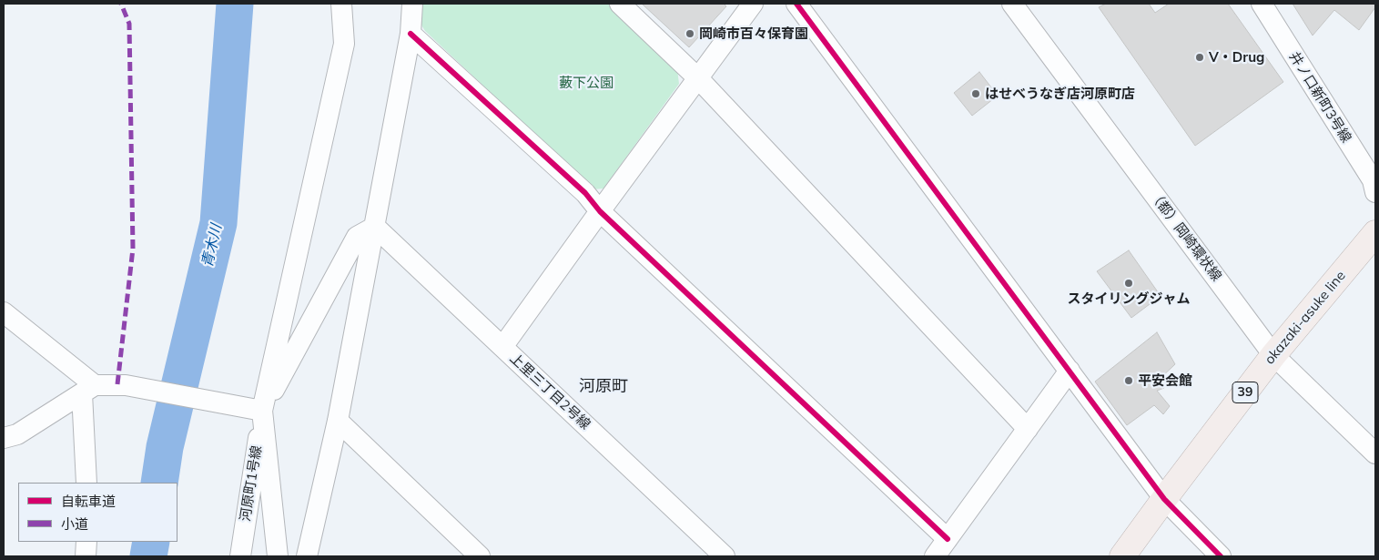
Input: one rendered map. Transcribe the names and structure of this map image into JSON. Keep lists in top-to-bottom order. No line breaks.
{"streets":{"main road":["okazaki-asuke line","39"],"street":["井ノ口新町3号線","（都）岡崎環状線","上里三丁目2号線","河原町1号線"]},"crossings":[["（都）岡崎環状線","okazaki-asuke line"]],"districts":["河原町"],"water":["青木川"],"parks":["藪下公園"],"places":["岡崎市百々保育園","V・Drug","はせべうなぎ店河原町店","スタイリングジャム","平安会館"],"legend":["自転車道","小道"]}
